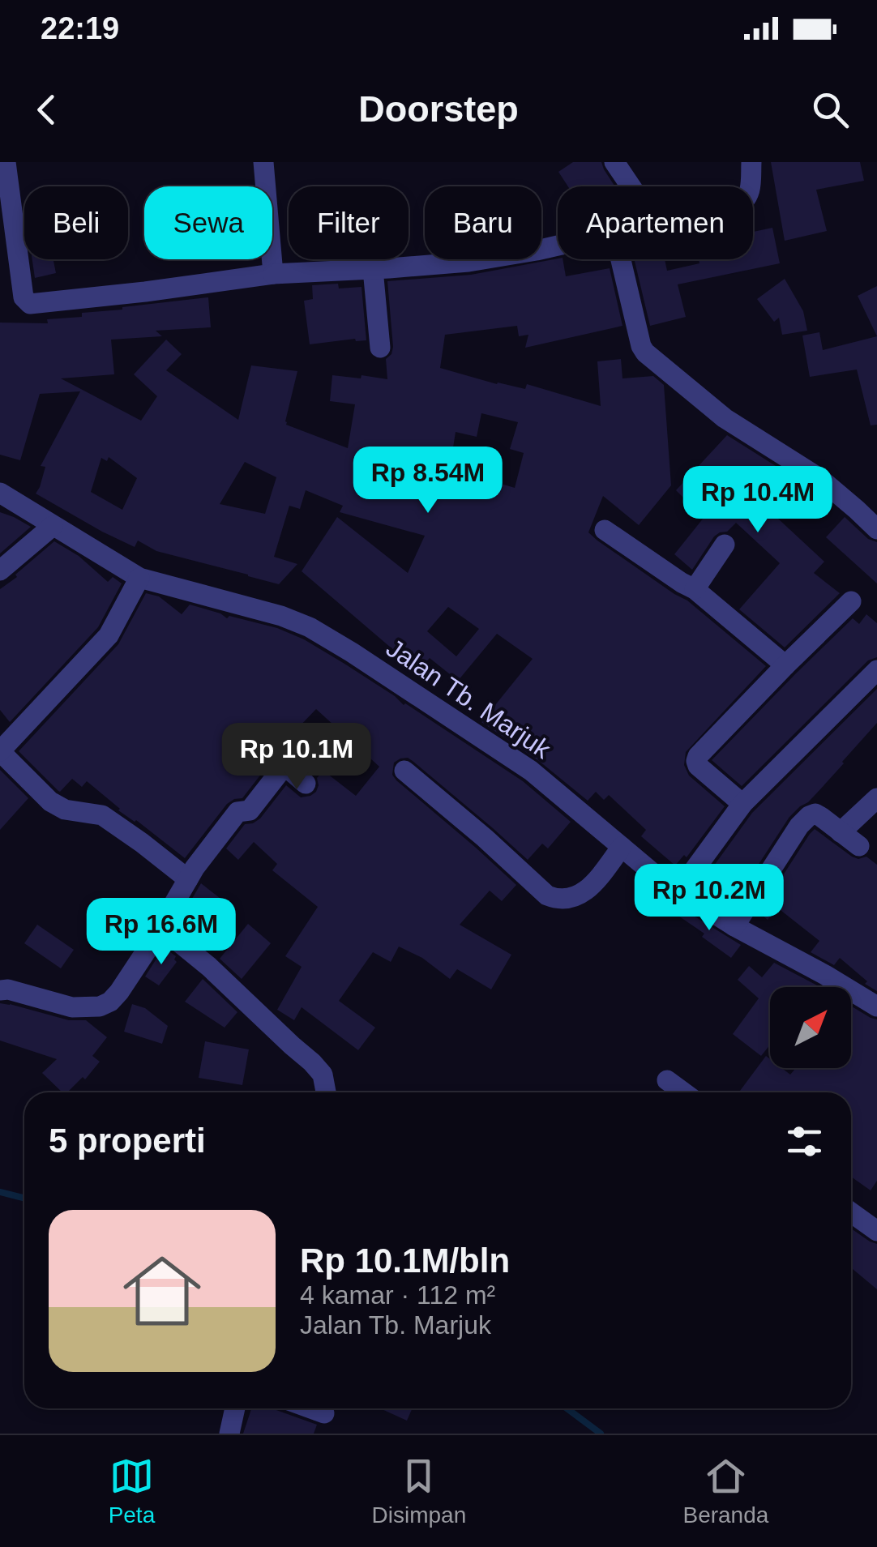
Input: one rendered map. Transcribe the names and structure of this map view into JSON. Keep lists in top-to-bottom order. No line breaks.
{"streets":{"street":["Jalan Tb. Marjuk"]},"north":"top right","page":{"status":"22:19","header":"Doorstep","chip":["Beli","Sewa","Filter","Baru","Apartemen"],"price":["Rp 8.54M","Rp 10.4M","Rp 10.1M","Rp 10.2M","Rp 16.6M"],"heading":"5 properti","list":[{"name":"Rp 10.1M/bln","note":"4 kamar · 112 m² · Jalan Tb. Marjuk"}],"tabs":["Peta","Disimpan","Beranda"]}}
